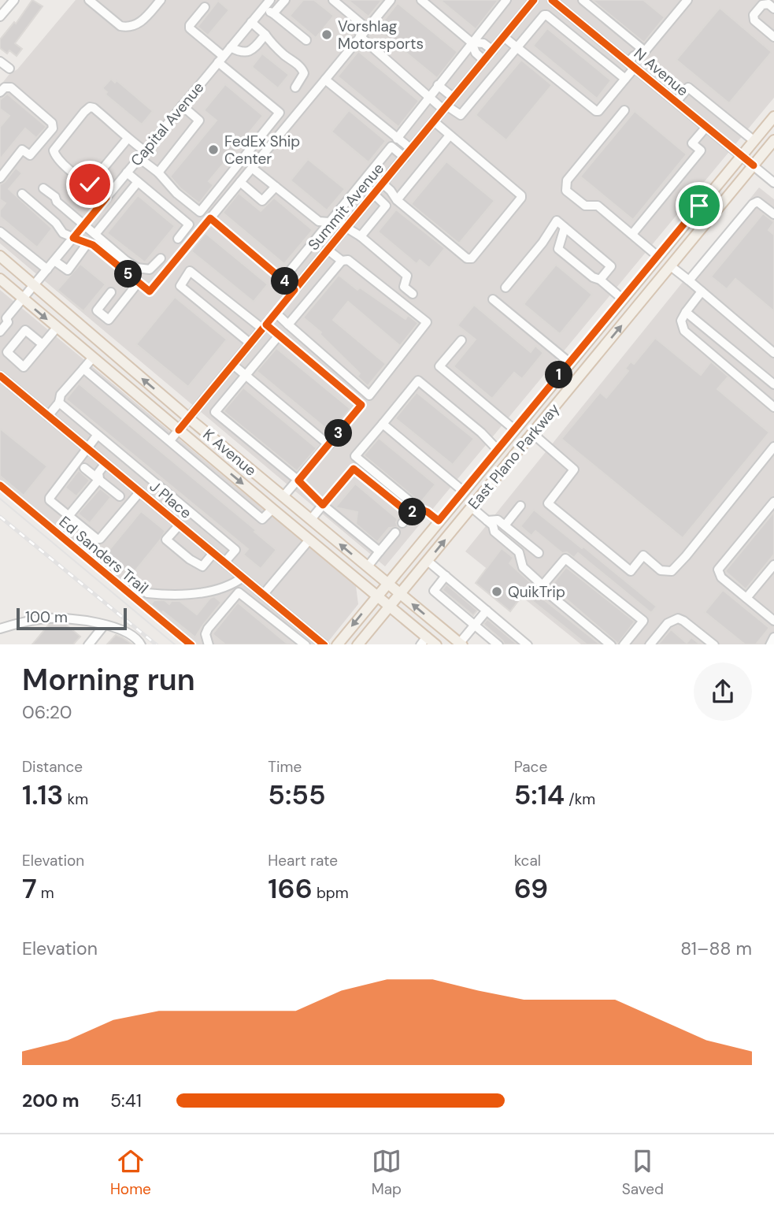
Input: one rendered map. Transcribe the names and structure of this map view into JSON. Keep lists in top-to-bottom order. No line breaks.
{"streets":{"main road":["K Avenue","East Plano Parkway"],"street":["N Avenue","Capital Avenue","Summit Avenue","J Place"],"cycle path":["Ed Sanders Trail"]},"crossings":[["N Avenue","East Plano Parkway"],["Capital Avenue","K Avenue"],["Summit Avenue","K Avenue"],["K Avenue","East Plano Parkway"]],"places":["Vorshlag Motorsports","FedEx Ship Center","QuikTrip"],"scale_bar":"100 m","page":{"pins":["5","4","1","3","2"],"scale":"100 m","heading":["Morning run","06:20"],"stats":[["Distance","1.13 km"],["Time","5:55"],["Pace","5:14 /km"],["Elevation","7 m"],["Heart rate","166 bpm"],["kcal","69"]],"chart":["Elevation","81–88 m"],"list":[{"name":"200 m","note":"5:41"}],"tabs":["Home","Map","Saved"]}}
